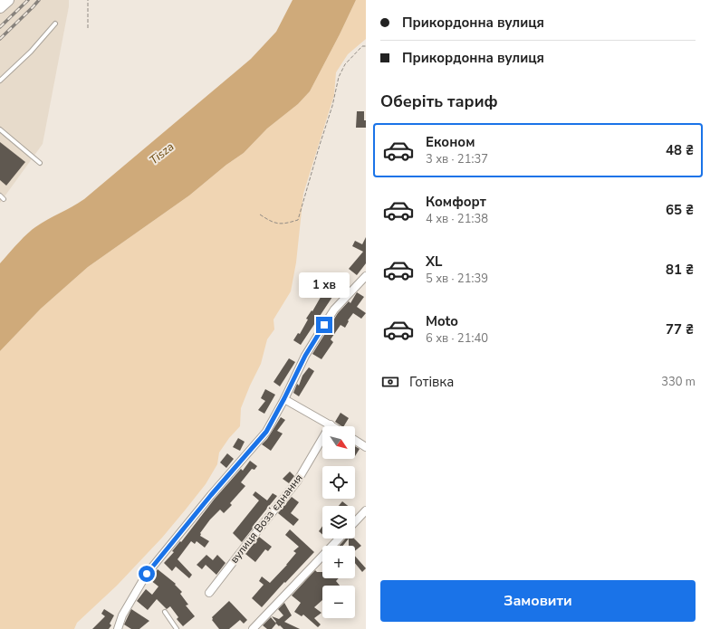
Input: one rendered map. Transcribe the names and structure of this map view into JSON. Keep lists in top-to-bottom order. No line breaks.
{"streets":{"street":["вулиця Воззʼєднання"]},"water":["Tisza"],"north":"bottom right","page":{"banner":["Прикордонна вулиця","Прикордонна вулиця"],"heading":"Оберіть тариф","list":[{"name":"Економ","note":"3 хв · 21:37","value":"48 ₴"},{"name":"Комфорт","note":"4 хв · 21:38","value":"65 ₴"},{"name":"XL","note":"5 хв · 21:39","value":"81 ₴"},{"name":"Moto","note":"6 хв · 21:40","value":"77 ₴"}],"bubble":"1 хв","pay":["Готівка","330 m"],"map_buttons":["+","−"],"buttons":"Замовити"}}
